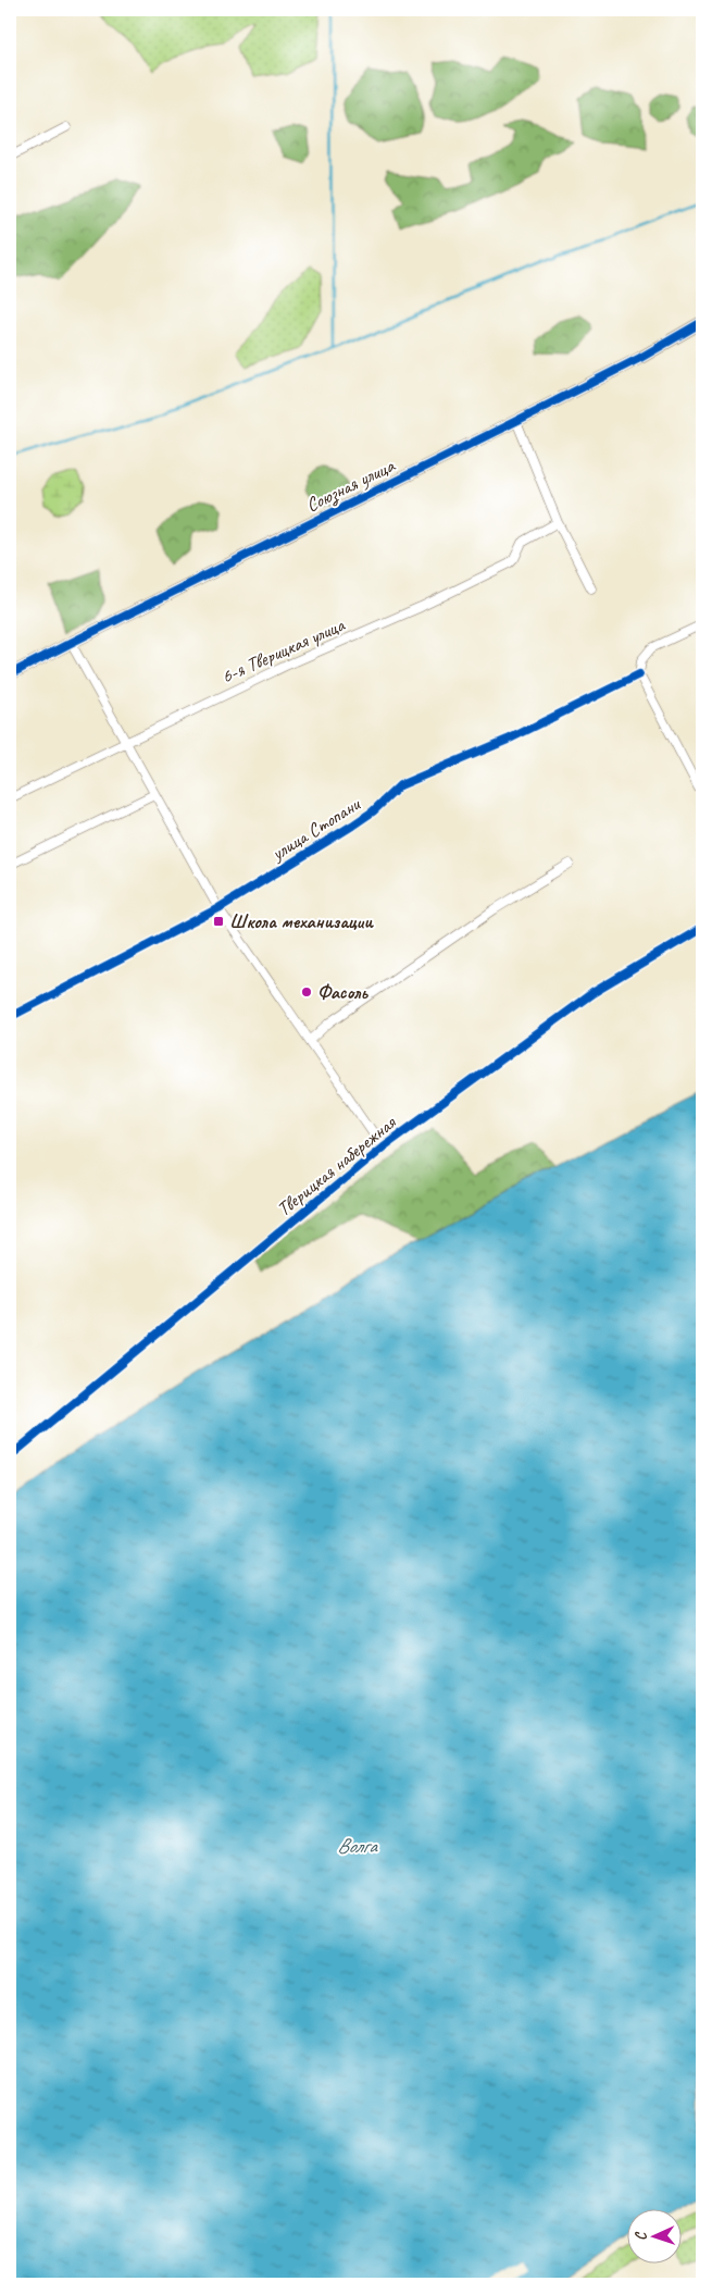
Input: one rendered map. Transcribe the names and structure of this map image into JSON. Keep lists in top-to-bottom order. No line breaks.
{"streets":{"street":["Союзная улица","6-я Тверицкая улица","улица Стопани","Тверицкая набережная"]},"water":["Волга"],"places":{"transit":["Школа механизации"],"other":["Фасоль"]},"north":"left"}
